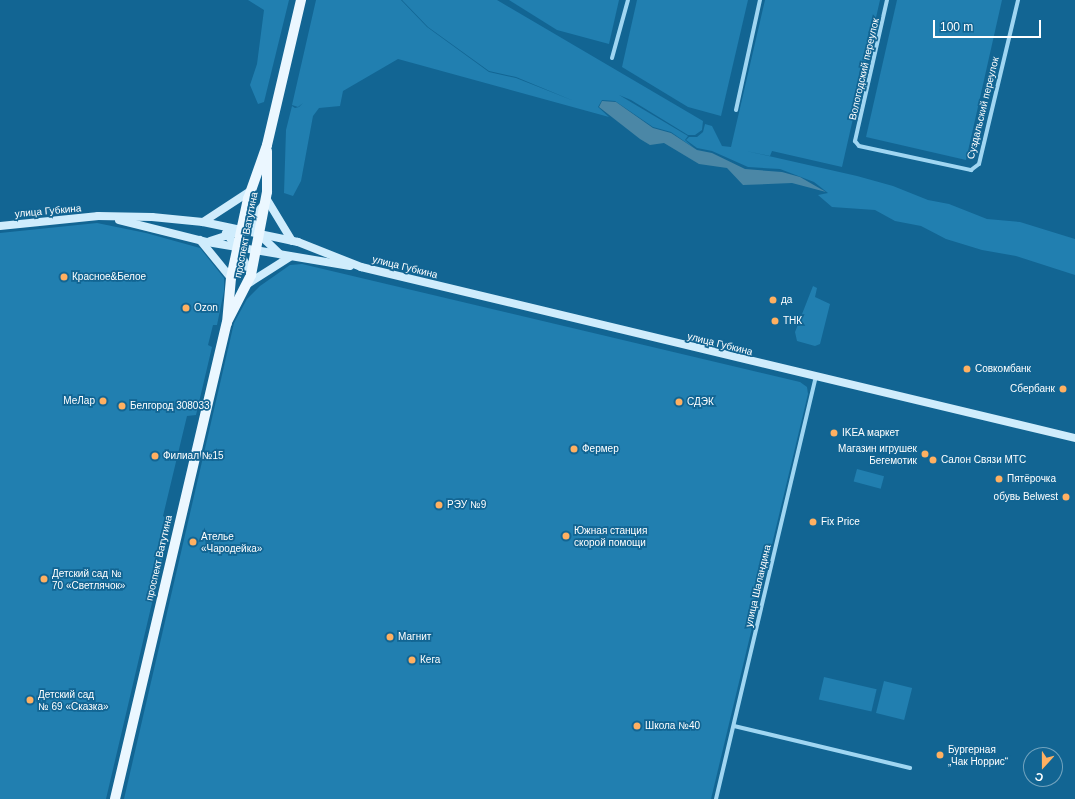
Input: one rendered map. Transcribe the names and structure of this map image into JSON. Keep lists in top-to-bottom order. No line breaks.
{"streets":{"main road":["улица Губкина","проспект Ватутина"],"street":["Вологодский переулок","Суздальский переулок","улица Шаландина"]},"crossings":[["Вологодский переулок","Суздальский переулок"],["улица Губкина","проспект Ватутина"],["улица Губкина","улица Шаландина"]],"places":["Красное&Белое","да","Ozon","ТНК","Совкомбанк","Сбербанк","МеЛар","СДЭК","Белгород 308033","IKEA маркет","Фермер","Магазин игрушек Бегемотик","Филиал №15","Салон Связи МТС","Пятёрочка","обувь Belwest","РЭУ №9","Fix Price","Южная станция скорой помощи","Ателье «Чародейка»","Детский сад № 70 «Светлячок»","Магнит","Кега","Детский сад № 69 «Сказка»","Школа №40","Бургерная „Чак Норрис“"],"scale_bar":"100 m","north":"bottom"}
